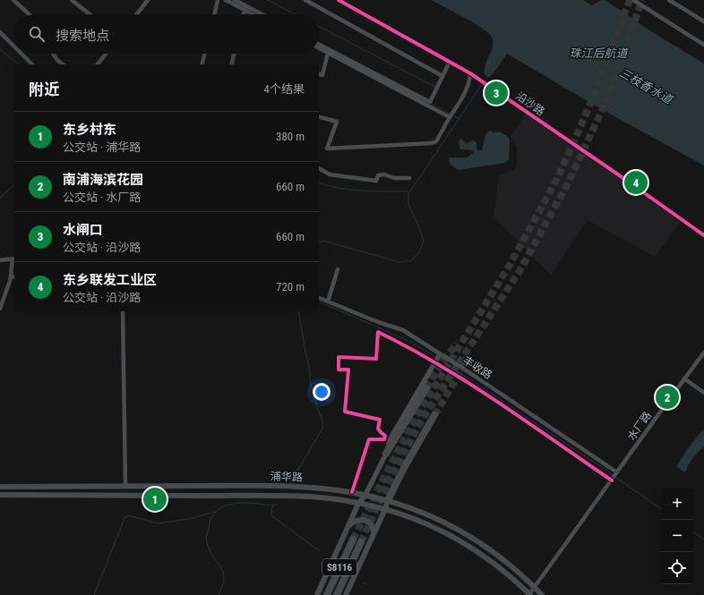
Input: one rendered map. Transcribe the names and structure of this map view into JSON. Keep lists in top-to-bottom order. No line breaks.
{"streets":{"highway":["S8116"],"main road":["浦华路"],"street":["沿沙路","丰收路","水厂路"]},"crossings":[["丰收路","水厂路"],["水厂路","浦华路"]],"water":["珠江后航道","三枝香水道"],"page":{"search":"搜索地点","heading":["附近","4个结果"],"pins":["3","4","2","1"],"list":[{"mark":"1","name":"东乡村东","note":"公交站 · 浦华路","value":"380 m"},{"mark":"2","name":"南浦海滨花园","note":"公交站 · 水厂路","value":"660 m"},{"mark":"3","name":"水闸口","note":"公交站 · 沿沙路","value":"660 m"},{"mark":"4","name":"东乡联发工业区","note":"公交站 · 沿沙路","value":"720 m"}],"map_buttons":["+","−"]}}
